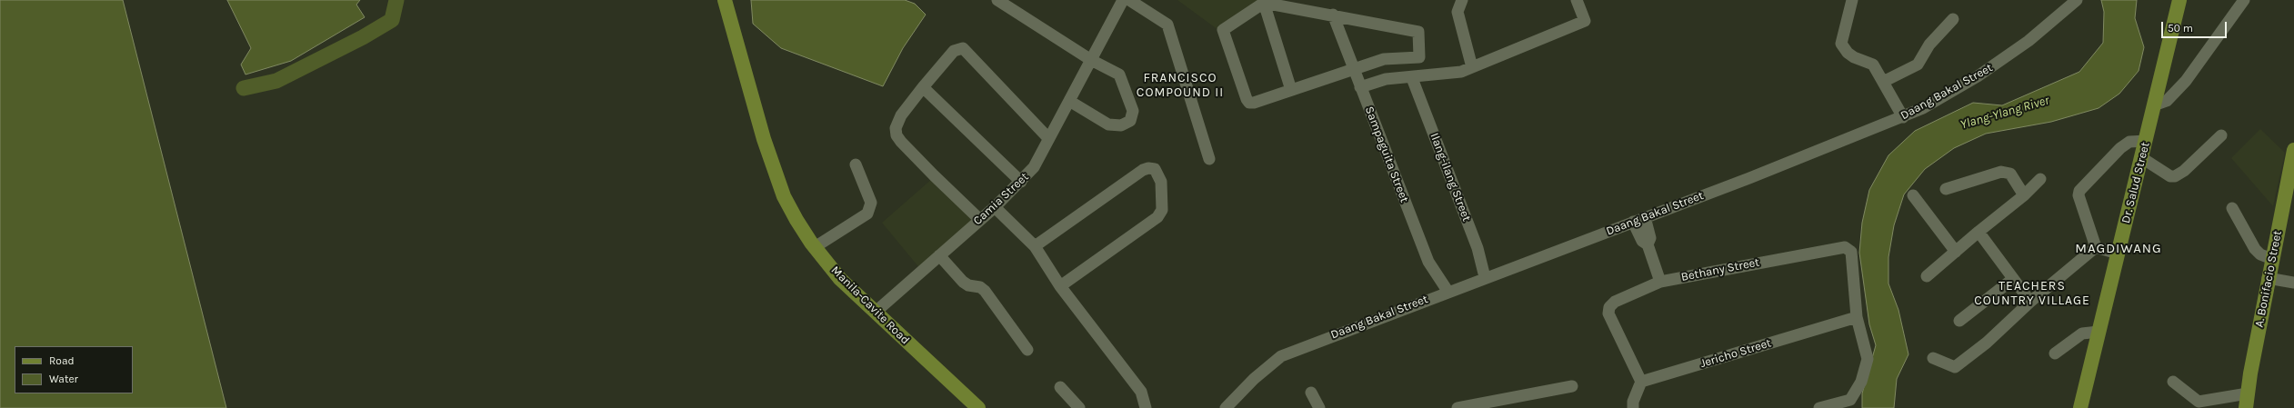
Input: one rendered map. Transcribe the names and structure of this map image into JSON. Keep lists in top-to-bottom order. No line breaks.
{"streets":{"main road":["Dr. Salud Street","A. Bonifacio Street","Manila-Cavite Road"],"street":["Daang Bakal Street","Sampaguita Street","Ilang-ilang Street","Camia Street","Bethany Street","Jericho Street"]},"crossings":[["Daang Bakal Street","Sampaguita Street"],["Daang Bakal Street","Ilang-ilang Street"],["Camia Street","Manila-Cavite Road"],["Bethany Street","Jericho Street"]],"districts":["FRANCISCO COMPOUND II","MAGDIWANG","TEACHERS COUNTRY VILLAGE"],"water":["Ylang-Ylang River"],"legend":["Road","Water"],"scale_bar":"50 m"}
